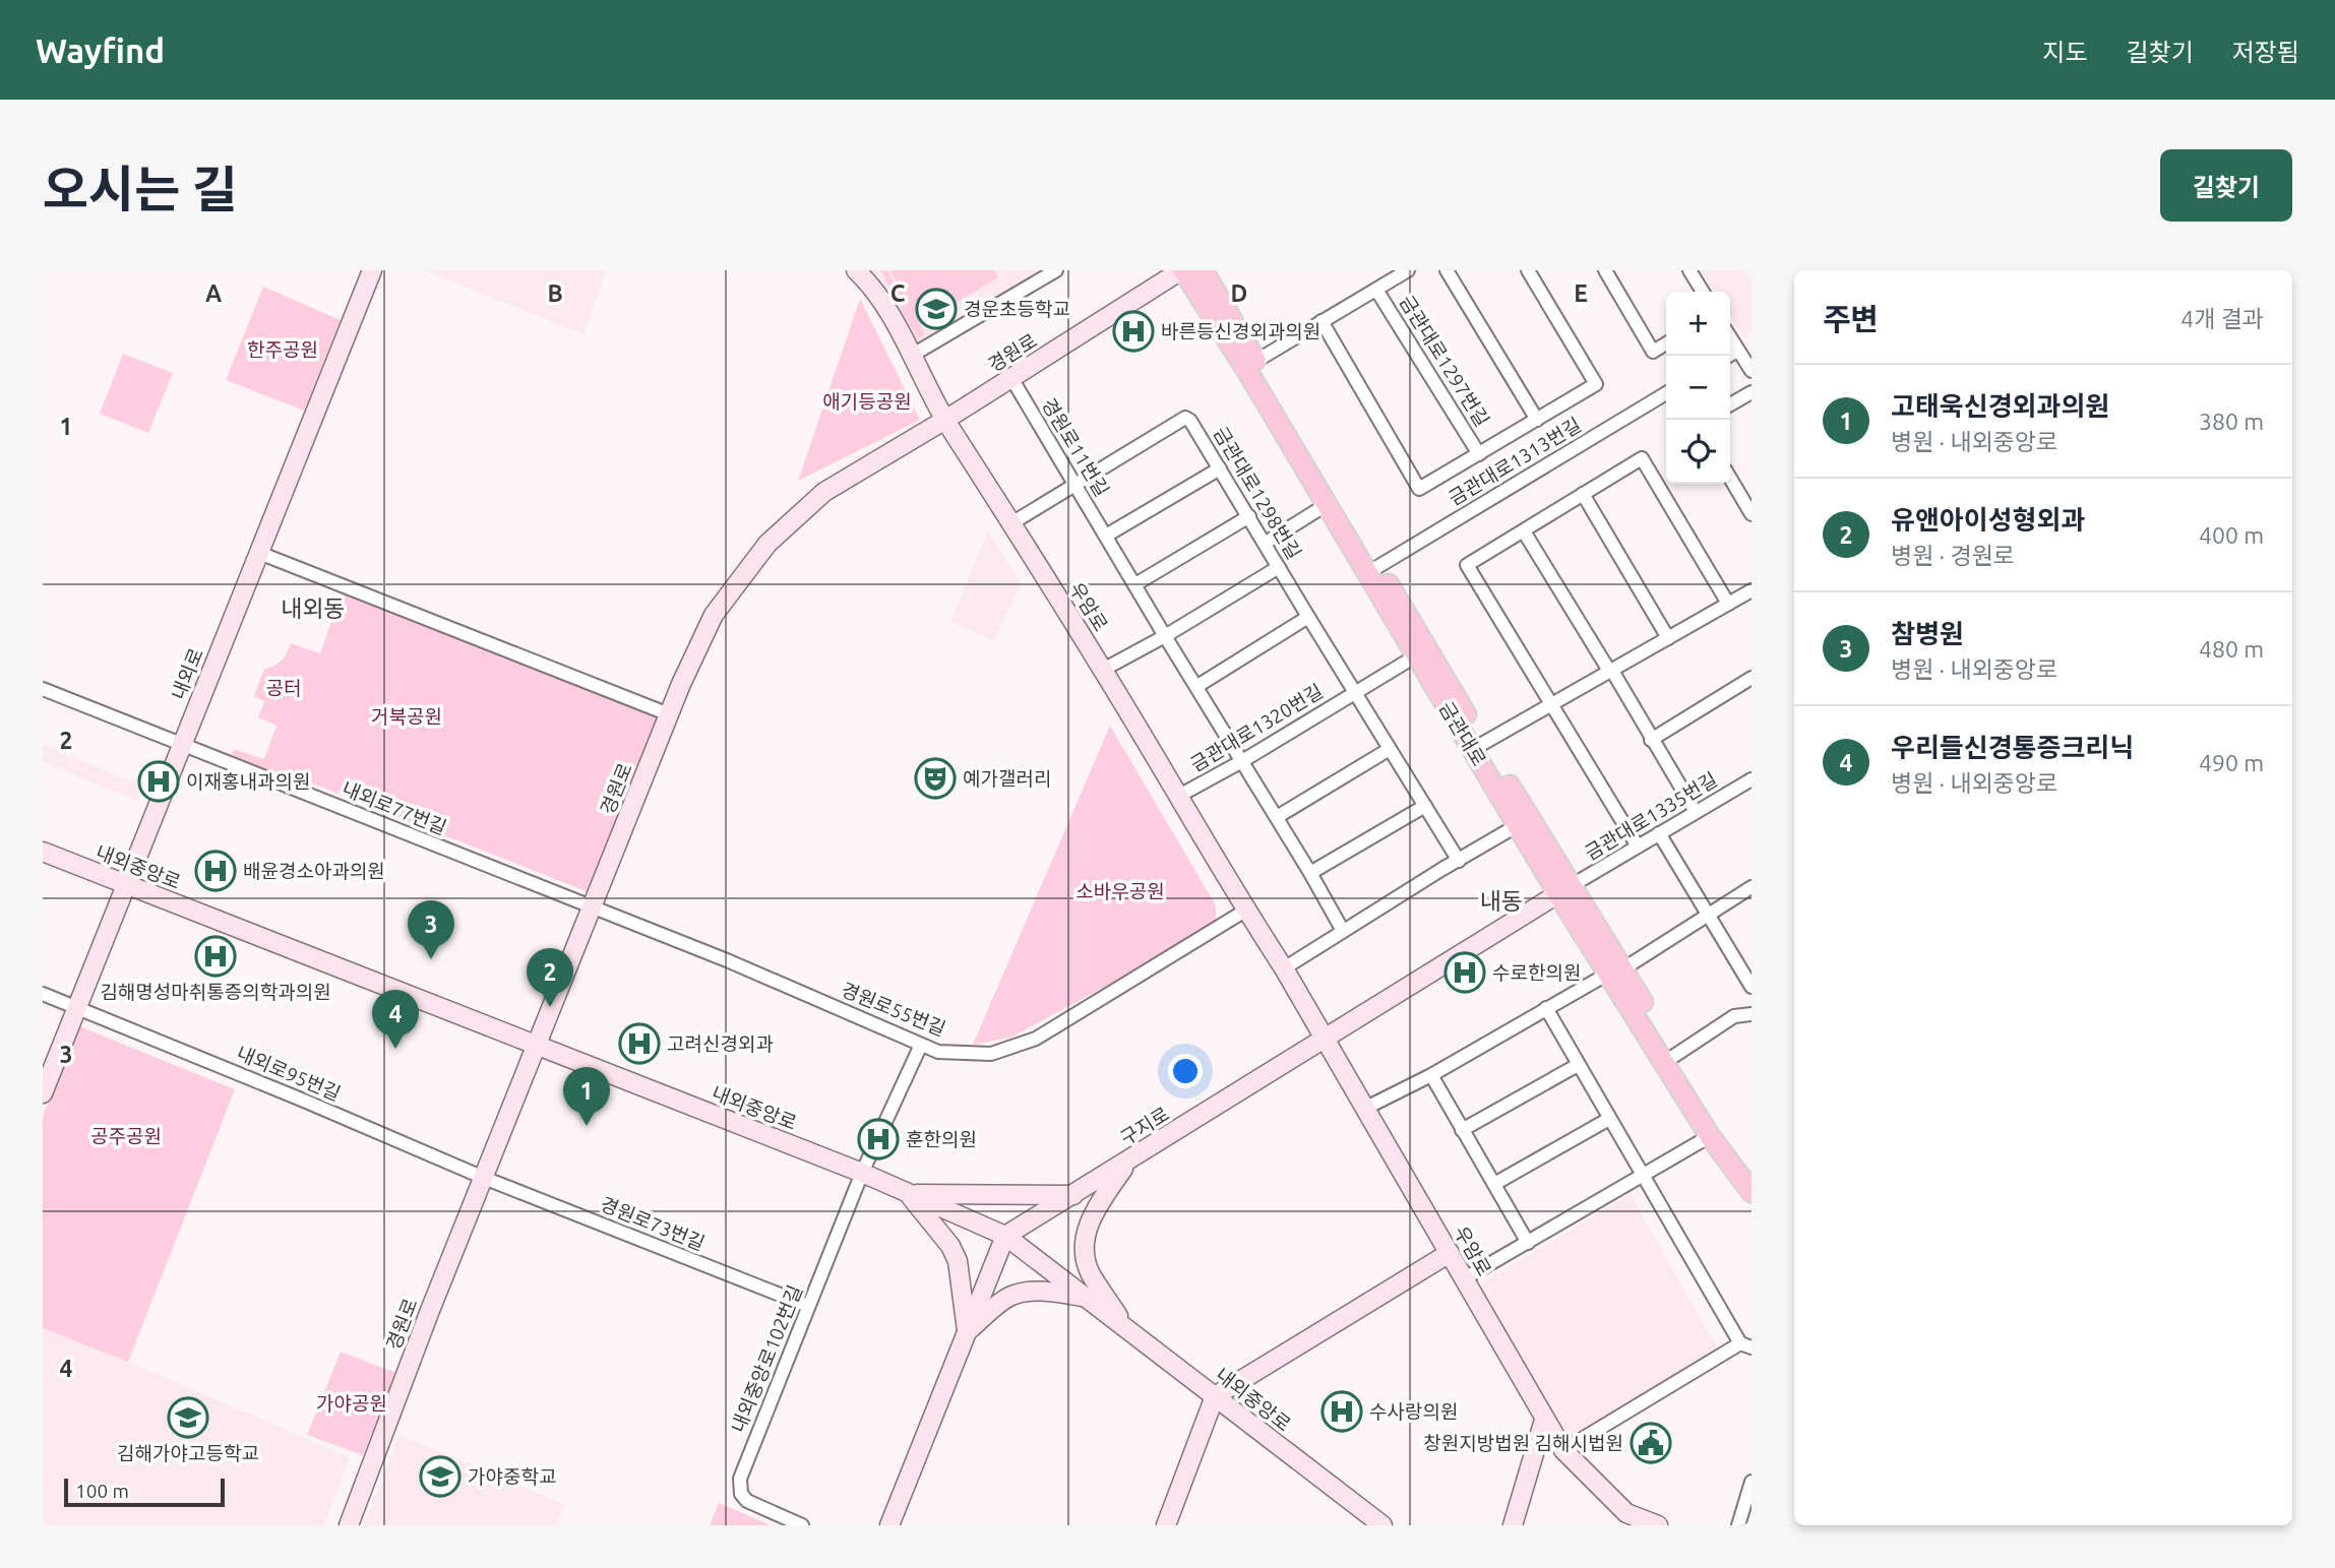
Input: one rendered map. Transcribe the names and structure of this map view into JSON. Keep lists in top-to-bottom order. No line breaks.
{"streets":{"main road":["금관대로"],"street":["경원로","금관대로1297번길","경원로11번길","금관대로1313번길","금관대로1298번길","우암로","내외로","금관대로1320번길","내외로77번길","금관대로1335번길","내외중앙로","경원로55번길","내외로95번길","구지로","경원로73번길","내외중앙로102번길"]},"crossings":[["경원로","경원로11번길"],["경원로","우암로"],["경원로","금관대로"],["경원로","내외로77번길"],["경원로","내외중앙로"],["경원로","경원로55번길"],["경원로","내외로95번길"],["경원로","경원로73번길"],["금관대로1297번길","금관대로1313번길"],["금관대로1297번길","금관대로"],["경원로11번길","금관대로1298번길"],["경원로11번길","금관대로1320번길"],["금관대로1313번길","금관대로"],["금관대로1298번길","우암로"],["금관대로1298번길","금관대로1320번길"],["우암로","금관대로1320번길"],["우암로","경원로55번길"],["우암로","구지로"],["내외로","내외로77번길"],["내외로","내외중앙로"],["내외로","내외로95번길"],["금관대로1320번길","금관대로"],["금관대로","금관대로1335번길"],["금관대로","구지로"],["내외로77번길","경원로55번길"],["금관대로1335번길","구지로"],["내외중앙로","구지로"],["내외중앙로","내외중앙로102번길"],["경원로55번길","내외중앙로102번길"],["내외로95번길","경원로73번길"],["경원로73번길","내외중앙로102번길"]],"districts":["내외동","내동"],"parks":["한주공원","애기등공원","공터","거북공원","소바우공원","공주공원","가야공원"],"places":{"school or university":["경운초등학교","김해가야고등학교","가야중학교"],"hospital":["바른등신경외과의원","이재홍내과의원","배윤경소아과의원","김해명성마취통증의학과의원","수로한의원","고려신경외과","훈한의원","수사랑의원"],"theatre":["예가갤러리"],"public building":["창원지방법원 김해시법원"]},"scale_bar":"100 m","page":{"header":"Wayfind","nav":["지도","길찾기","저장됨"],"title":"오시는 길","buttons":"길찾기","heading":["주변","4개 결과"],"map_buttons":["+","−"],"list":[{"mark":"1","name":"고태욱신경외과의원","note":"병원 · 내외중앙로","value":"380 m"},{"mark":"2","name":"유앤아이성형외과","note":"병원 · 경원로","value":"400 m"},{"mark":"3","name":"참병원","note":"병원 · 내외중앙로","value":"480 m"},{"mark":"4","name":"우리들신경통증크리닉","note":"병원 · 내외중앙로","value":"490 m"}],"pins":["3","2","4","1"],"scale":"100 m"},"grid":{"columns":["A","B","C","D","E"],"rows":["1","2","3","4"]}}
